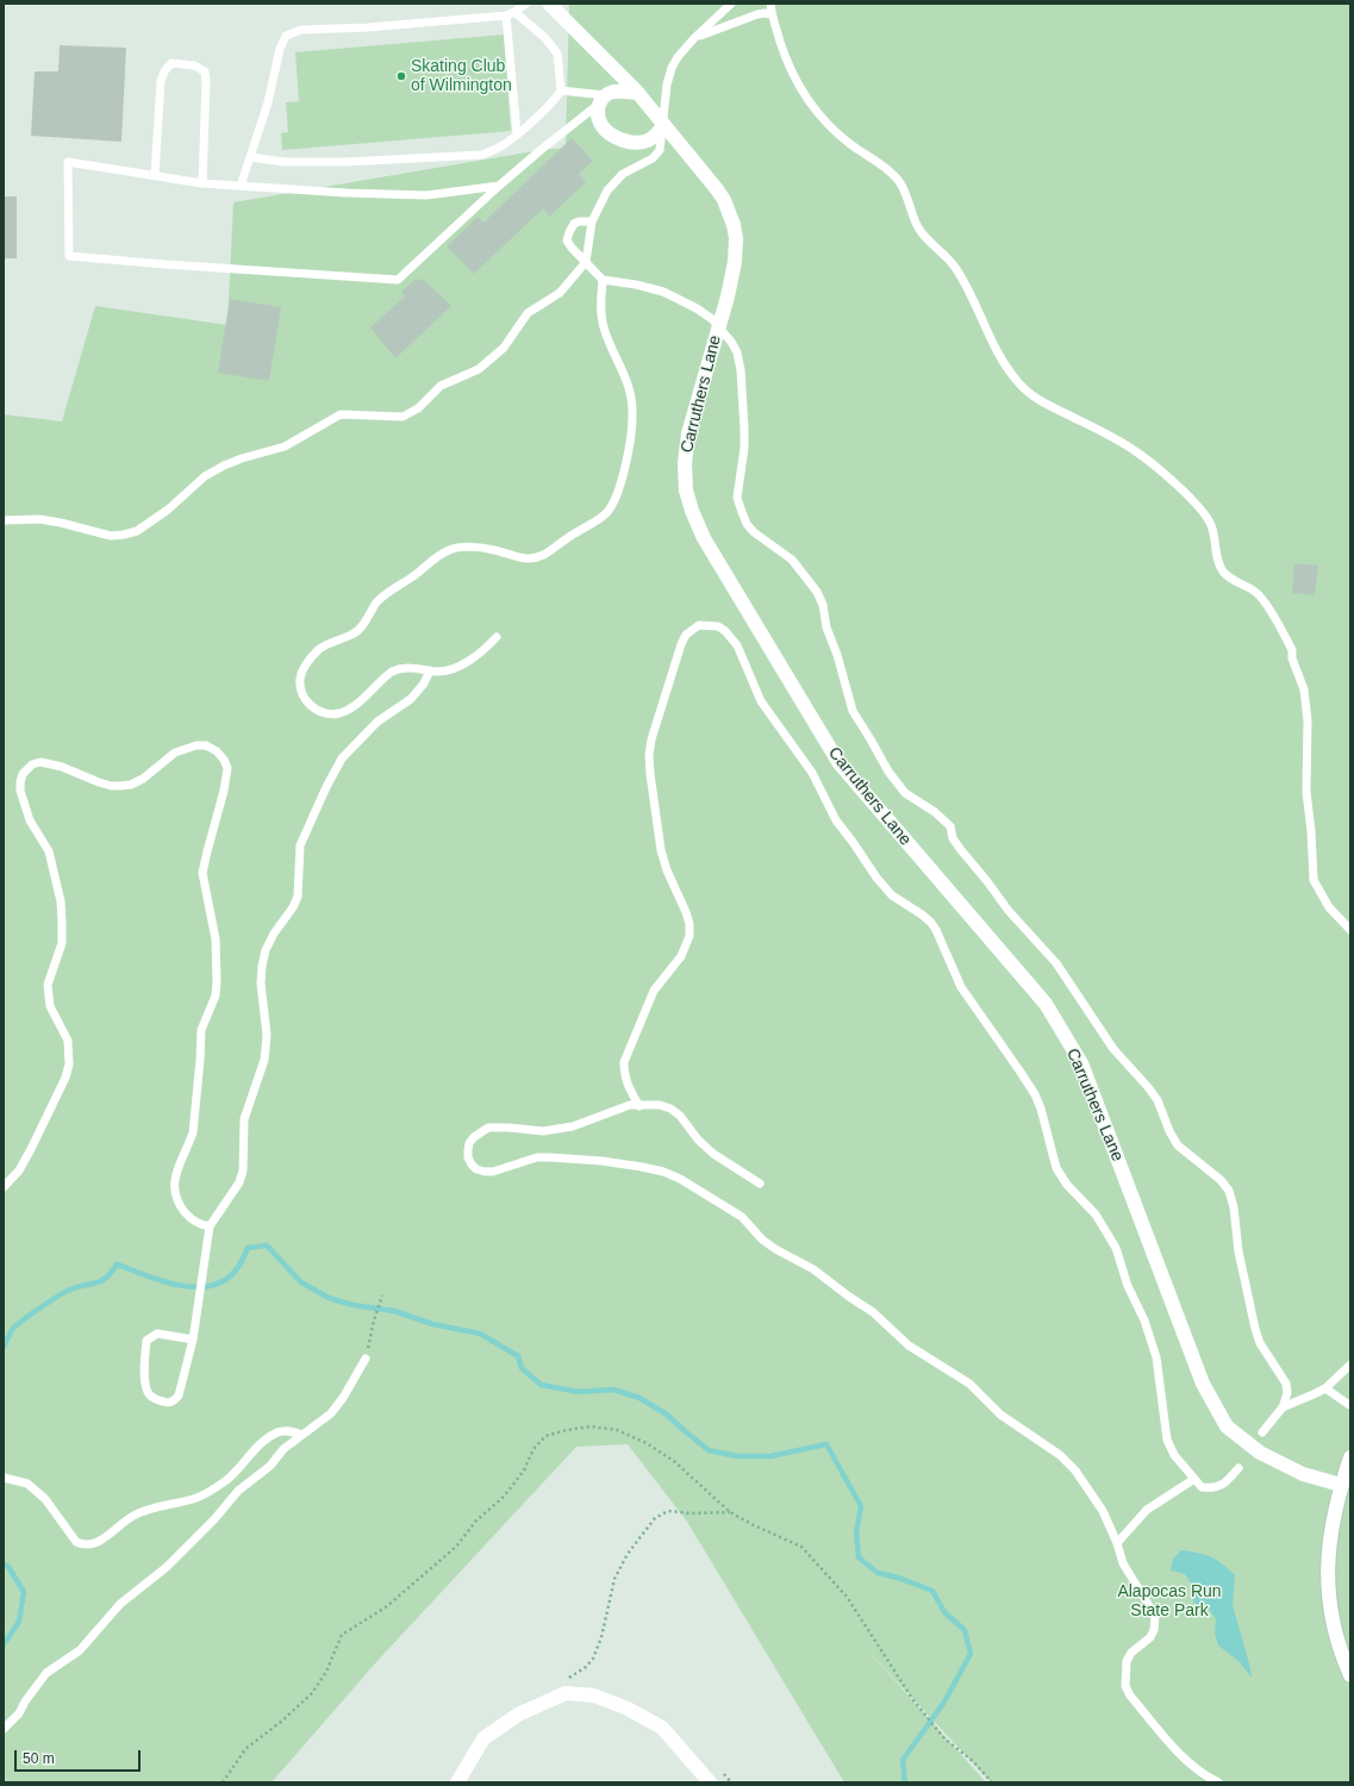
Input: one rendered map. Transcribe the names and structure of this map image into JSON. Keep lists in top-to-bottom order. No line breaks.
{"streets":{"street":["Carruthers Lane"]},"parks":["Alapocas Run State Park"],"places":["Skating Club of Wilmington"],"scale_bar":"50 m"}
